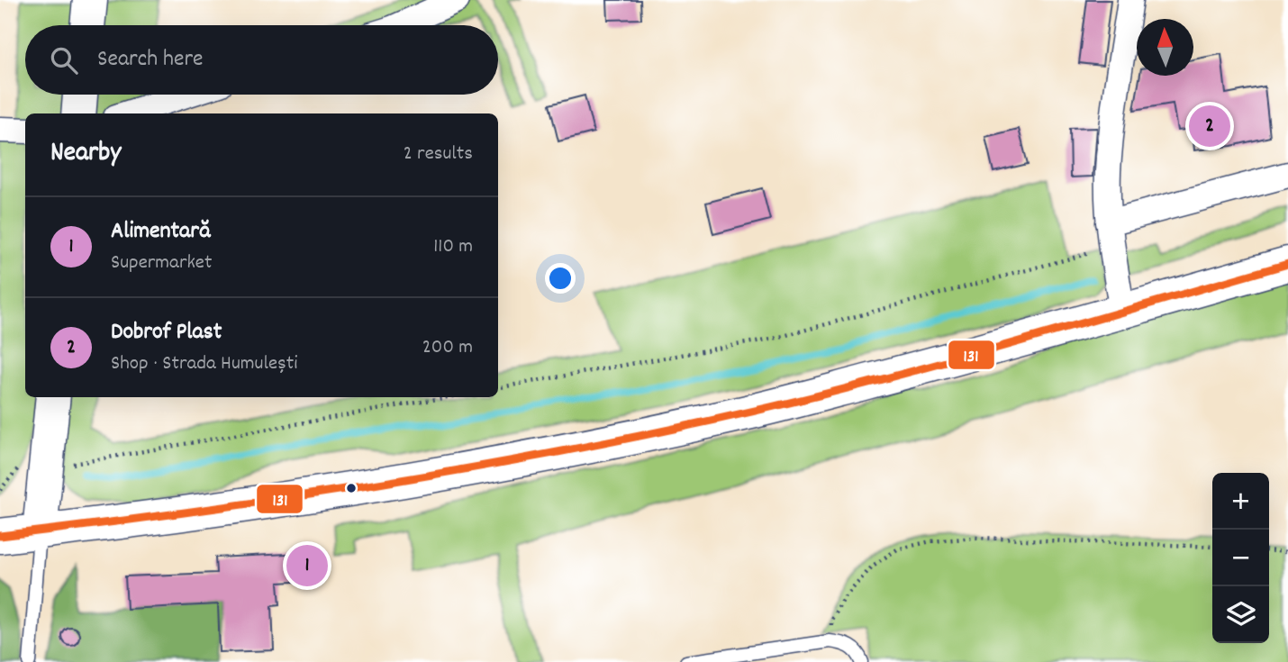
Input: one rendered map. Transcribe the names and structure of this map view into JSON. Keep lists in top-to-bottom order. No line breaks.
{"lines":["transit line 131"],"north":"top","page":{"search":"Search here","pins":["2","1"],"heading":["Nearby","2 results"],"list":[{"mark":"1","name":"Alimentară","note":"Supermarket","value":"110 m"},{"mark":"2","name":"Dobrof Plast","note":"Shop · Strada Humulești","value":"200 m"}],"map_buttons":["+","−"]}}
